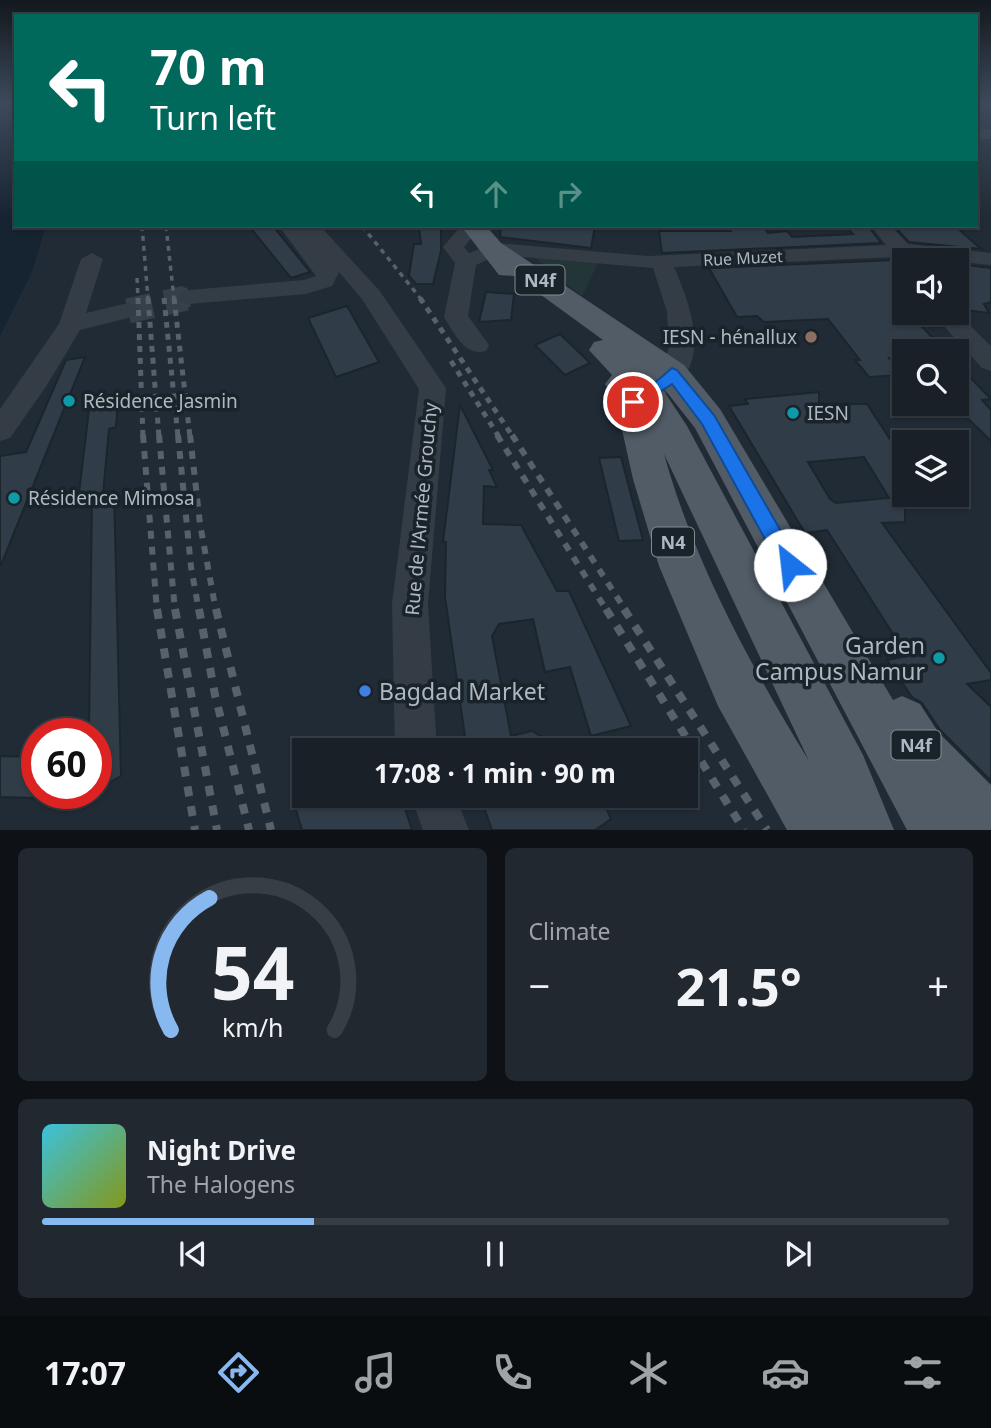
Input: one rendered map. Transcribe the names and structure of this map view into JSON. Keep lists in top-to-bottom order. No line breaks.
{"streets":{"main road":["N4f","N4"],"street":["Rue Muzet","Rue de l'Armée Grouchy"]},"crossings":[["Rue Muzet","N4"],["N4f","N4"]],"places":["IESN - hénallux","Résidence Jasmin","IESN","Résidence Mimosa","Garden Campus Namur","Bagdad Market"],"page":{"turn":["70 m","Turn left"],"limit":"60","trip":"17:08 · 1 min · 90 m","tile":"Climate","heat":["−","21.5°","+"],"song":["Night Drive","The Halogens"],"tabs":"17:07","gauge":["54","km/h"]}}
